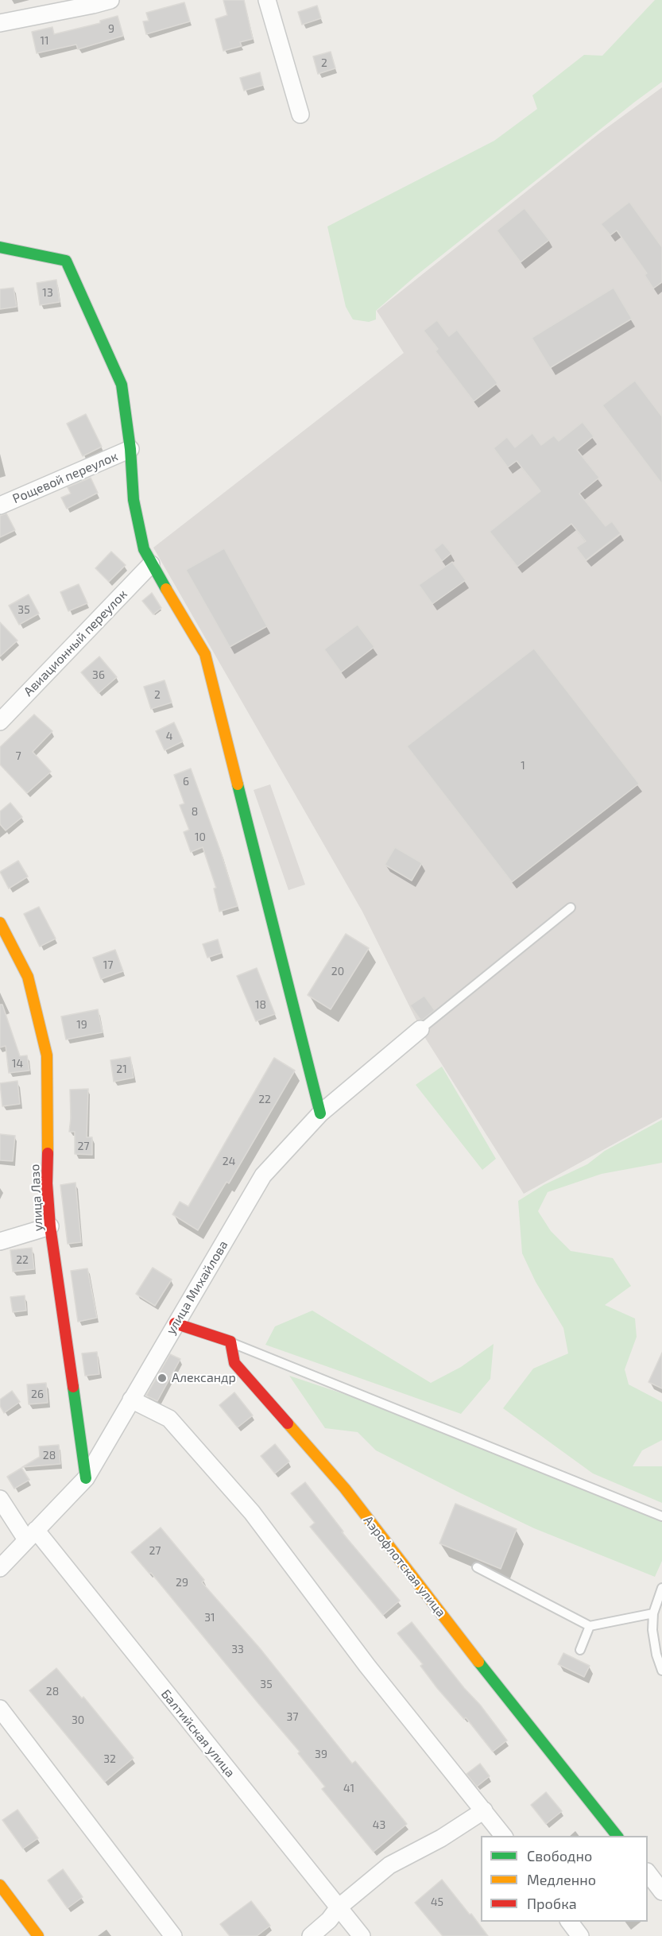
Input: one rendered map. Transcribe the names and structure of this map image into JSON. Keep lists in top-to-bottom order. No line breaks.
{"streets":{"street":["Рощевой переулок","Авиационный переулок","улица Лазо","улица Михайлова","Аэрофлотская улица","Балтийская улица"]},"crossings":[["улица Лазо","улица Михайлова"],["улица Михайлова","Балтийская улица"]],"places":["Александр"],"house_numbers":["9","11","2","13","35","36","2","4","7","1","6","8","10","17","20","18","19","14","21","22","27","24","22","26","28","27","29","31","33","35","28","37","30","39","32","41","43","45"],"legend":["Свободно","Медленно","Пробка"]}
